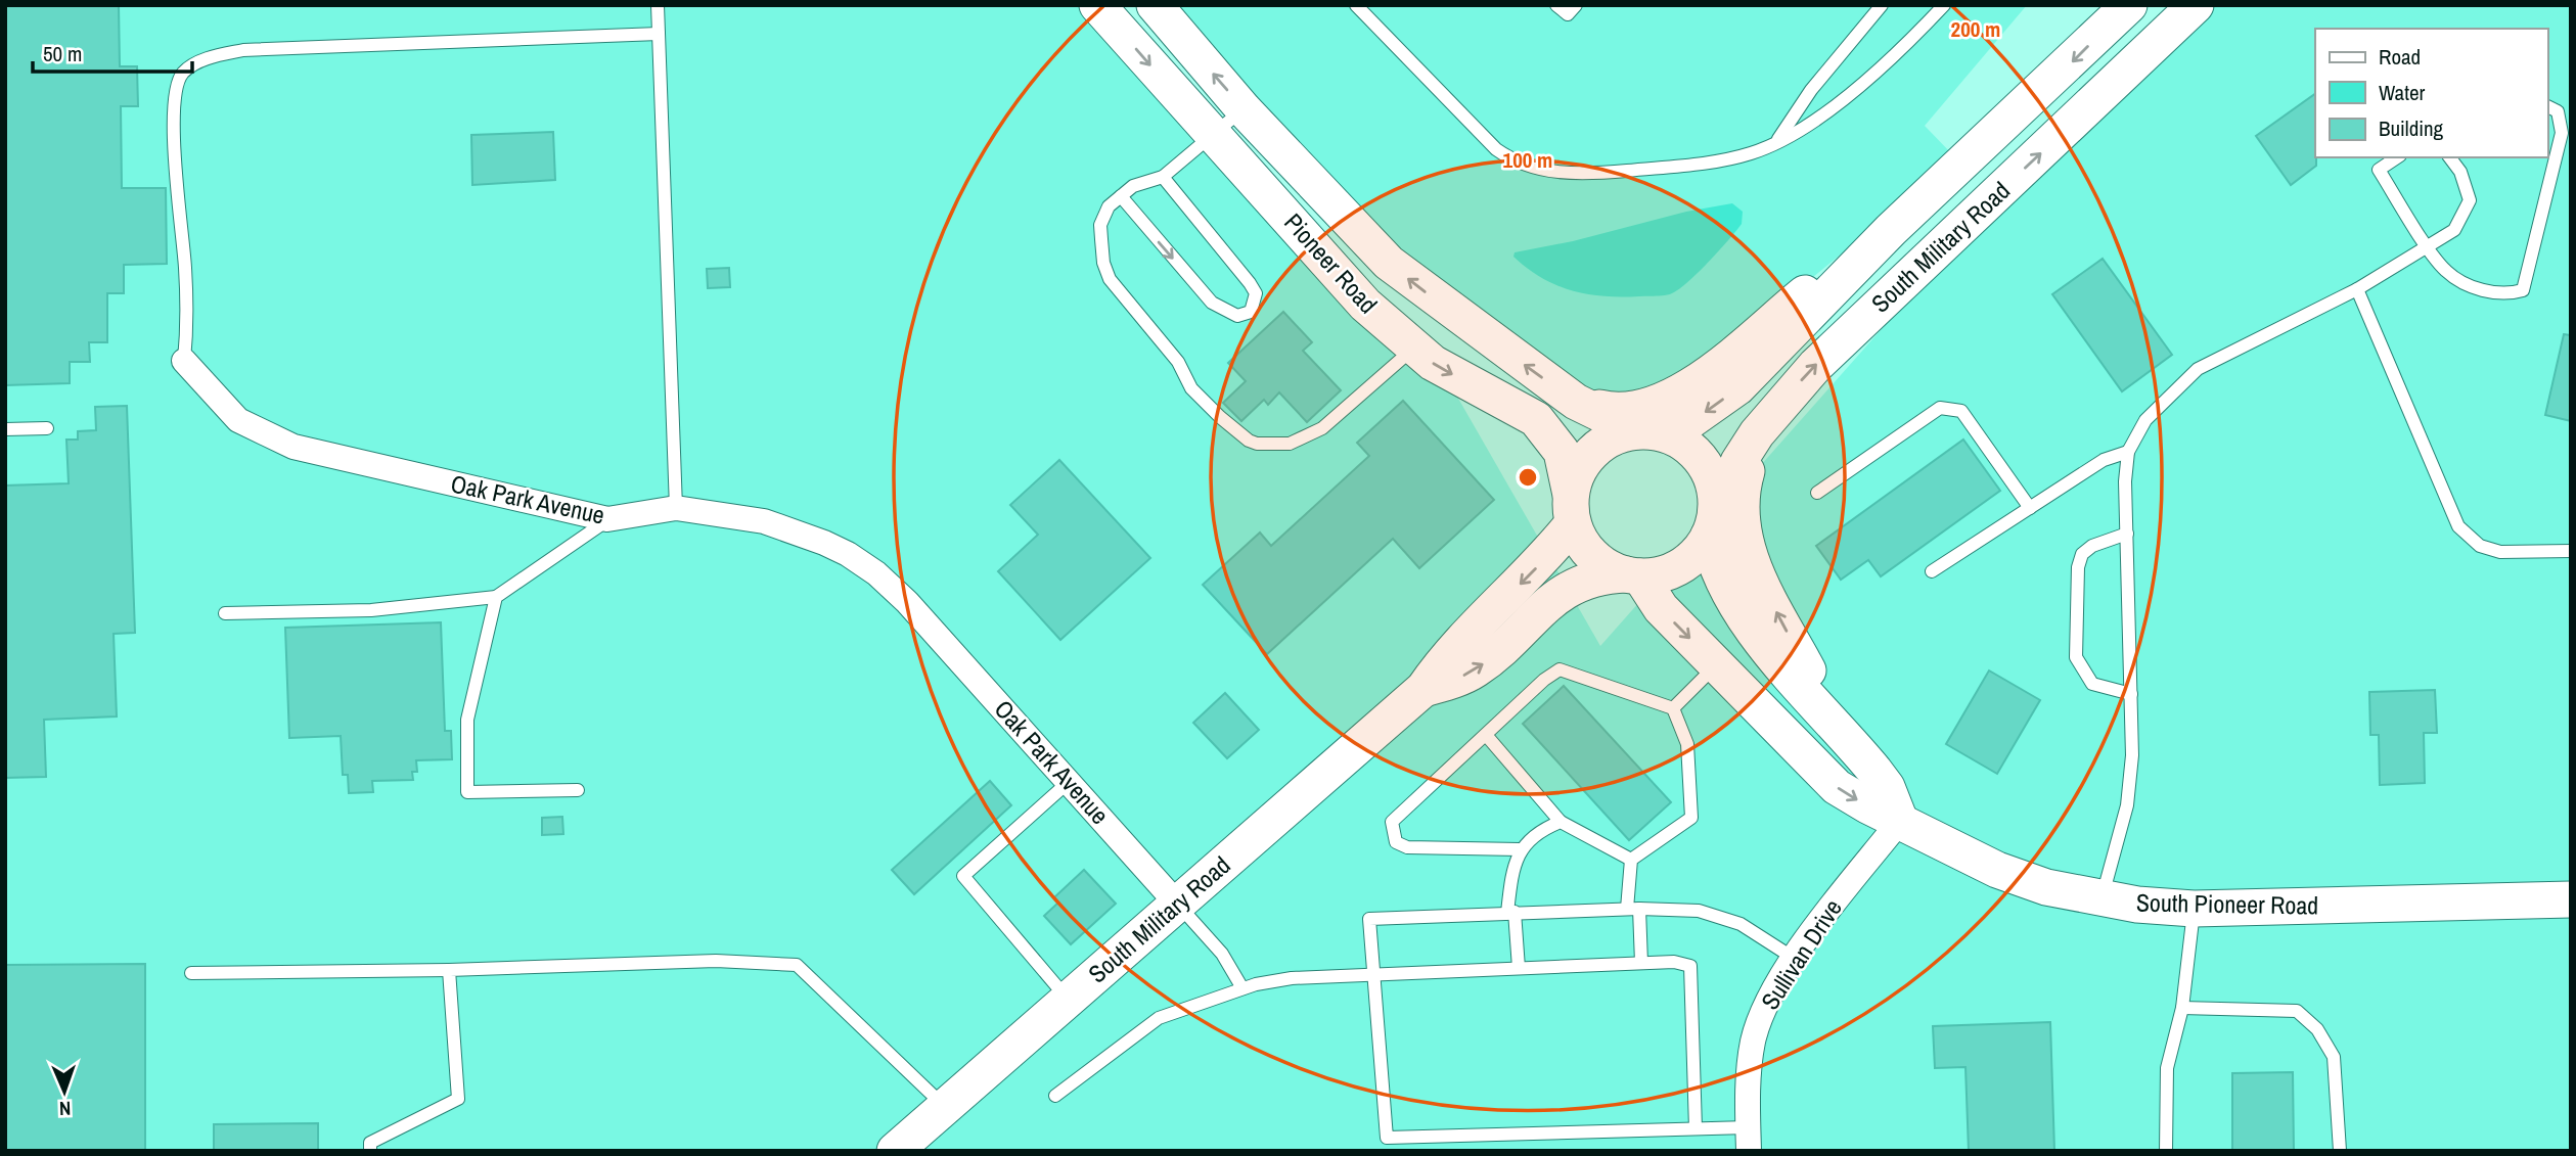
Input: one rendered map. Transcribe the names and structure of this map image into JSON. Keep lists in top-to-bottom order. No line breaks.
{"streets":{"main road":["South Military Road","Pioneer Road","South Pioneer Road"],"street":["Oak Park Avenue","Sullivan Drive"]},"crossings":[["South Military Road","Pioneer Road"],["South Military Road","Oak Park Avenue"],["South Military Road","South Pioneer Road"],["Pioneer Road","South Pioneer Road"],["South Pioneer Road","Sullivan Drive"]],"legend":["Road","Water","Building"],"scale_bar":"50 m","north":"bottom","rings":["200 m","100 m"]}
